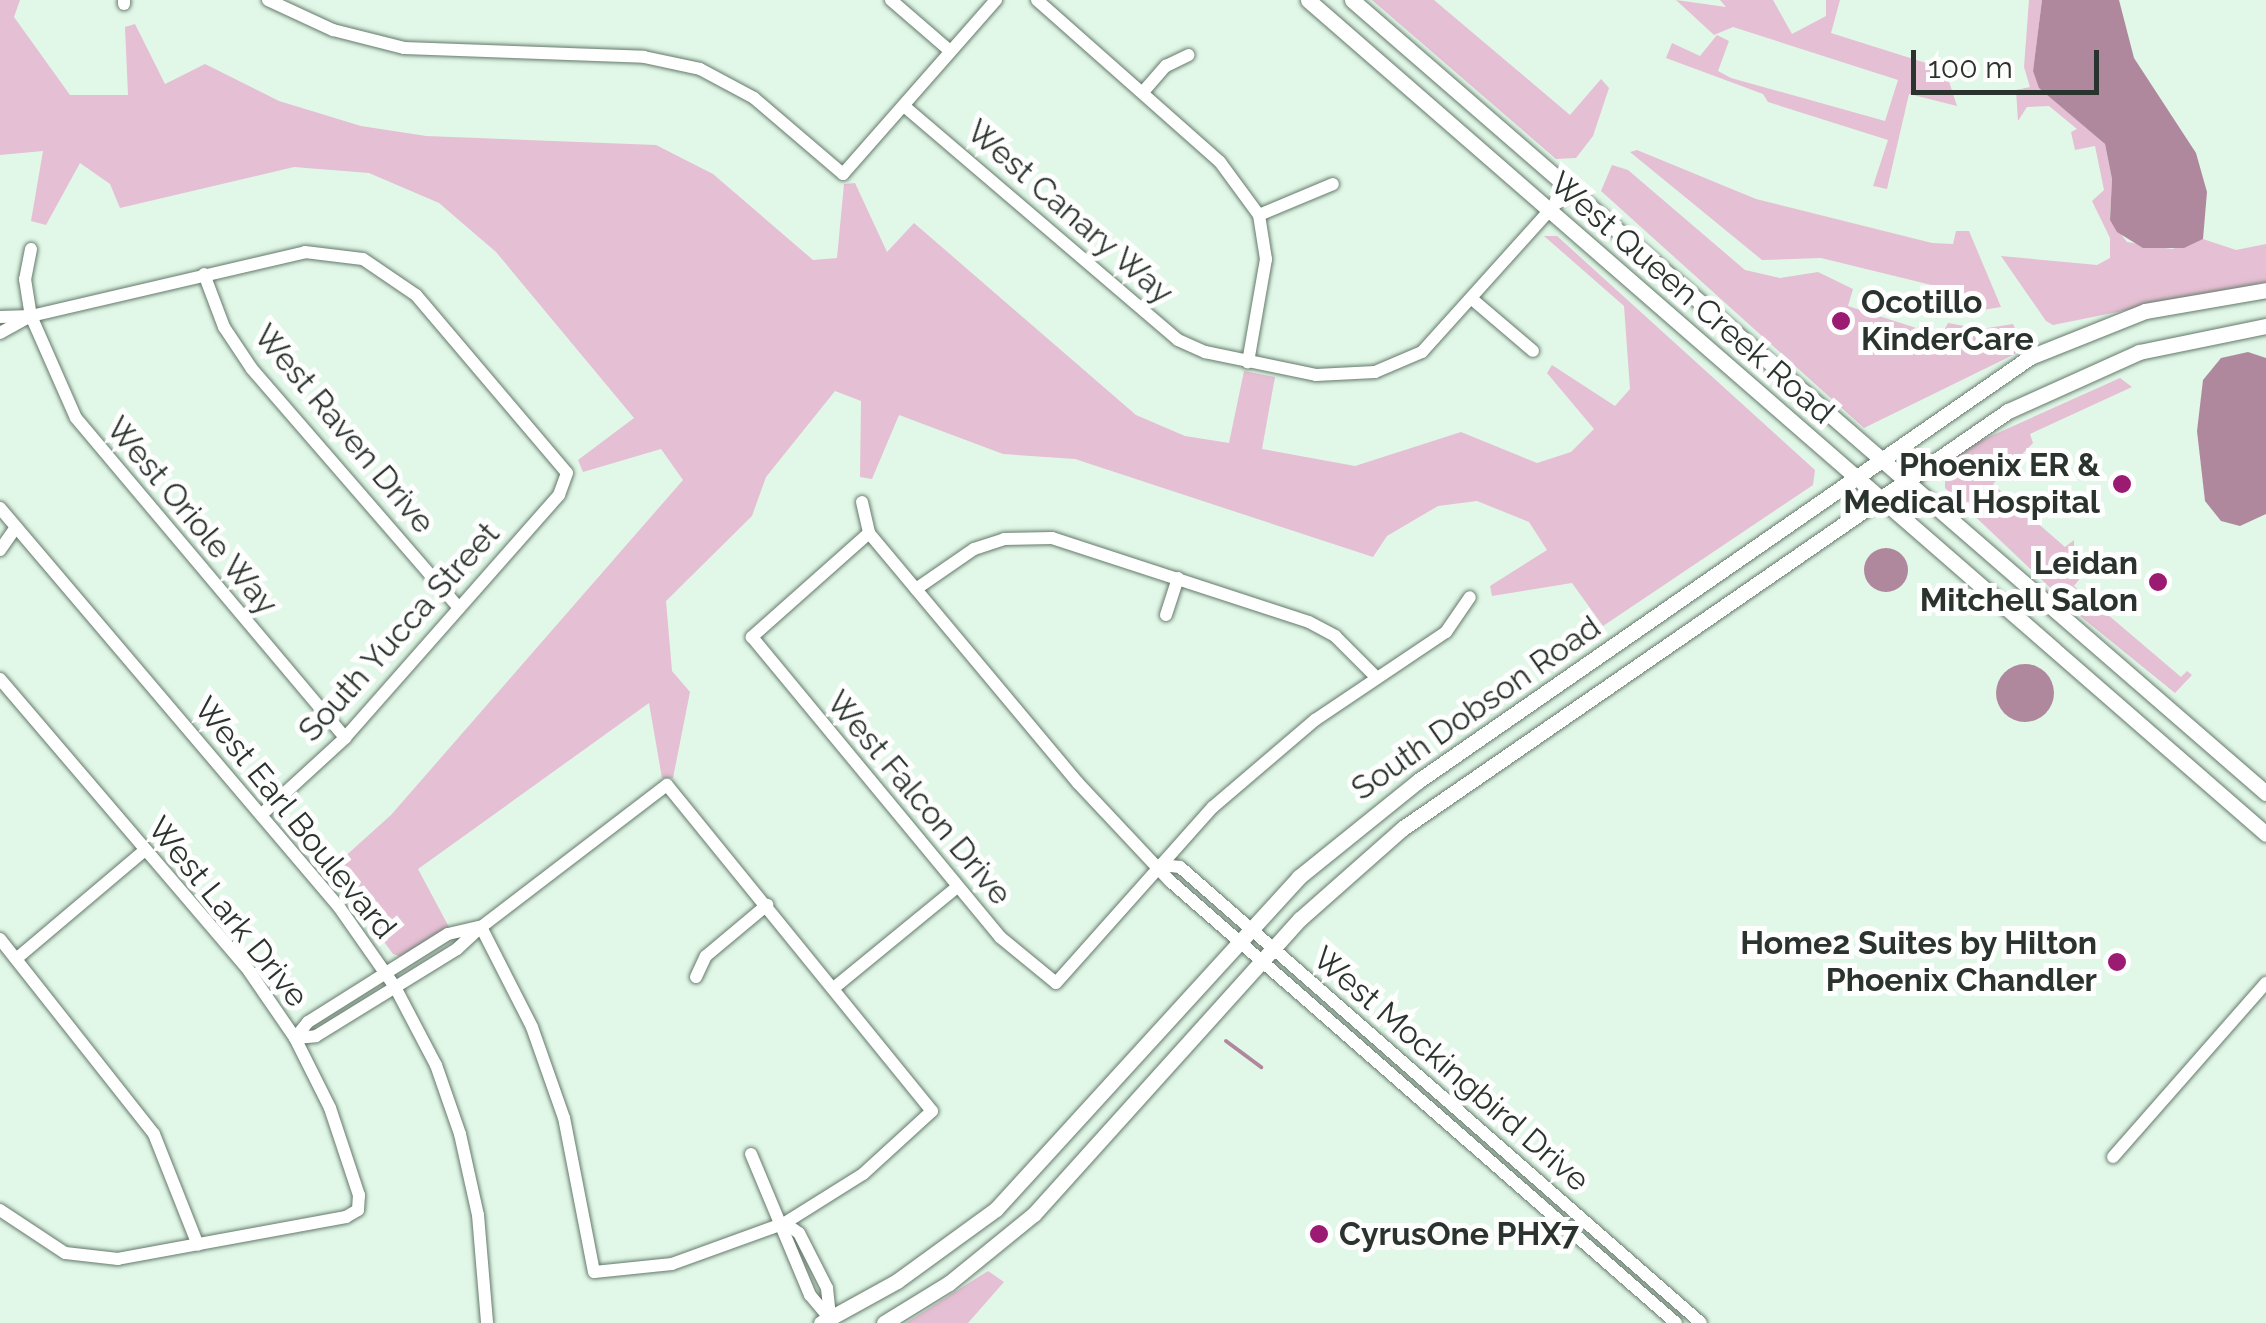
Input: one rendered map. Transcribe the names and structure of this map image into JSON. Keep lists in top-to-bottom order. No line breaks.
{"streets":{"main road":["West Queen Creek Road","South Dobson Road"],"street":["West Canary Way","West Raven Drive","West Oriole Way","South Yucca Street","West Falcon Drive","West Earl Boulevard","West Lark Drive","West Mockingbird Drive"]},"crossings":[["West Canary Way","West Queen Creek Road"],["West Queen Creek Road","South Dobson Road"],["West Raven Drive","South Yucca Street"],["West Oriole Way","South Yucca Street"],["South Yucca Street","West Earl Boulevard"],["South Dobson Road","West Mockingbird Drive"],["West Falcon Drive","West Mockingbird Drive"]],"places":["Ocotillo KinderCare","Phoenix ER & Medical Hospital","Leidan Mitchell Salon","Home2 Suites by Hilton Phoenix Chandler","CyrusOne PHX7"],"scale_bar":"100 m"}
